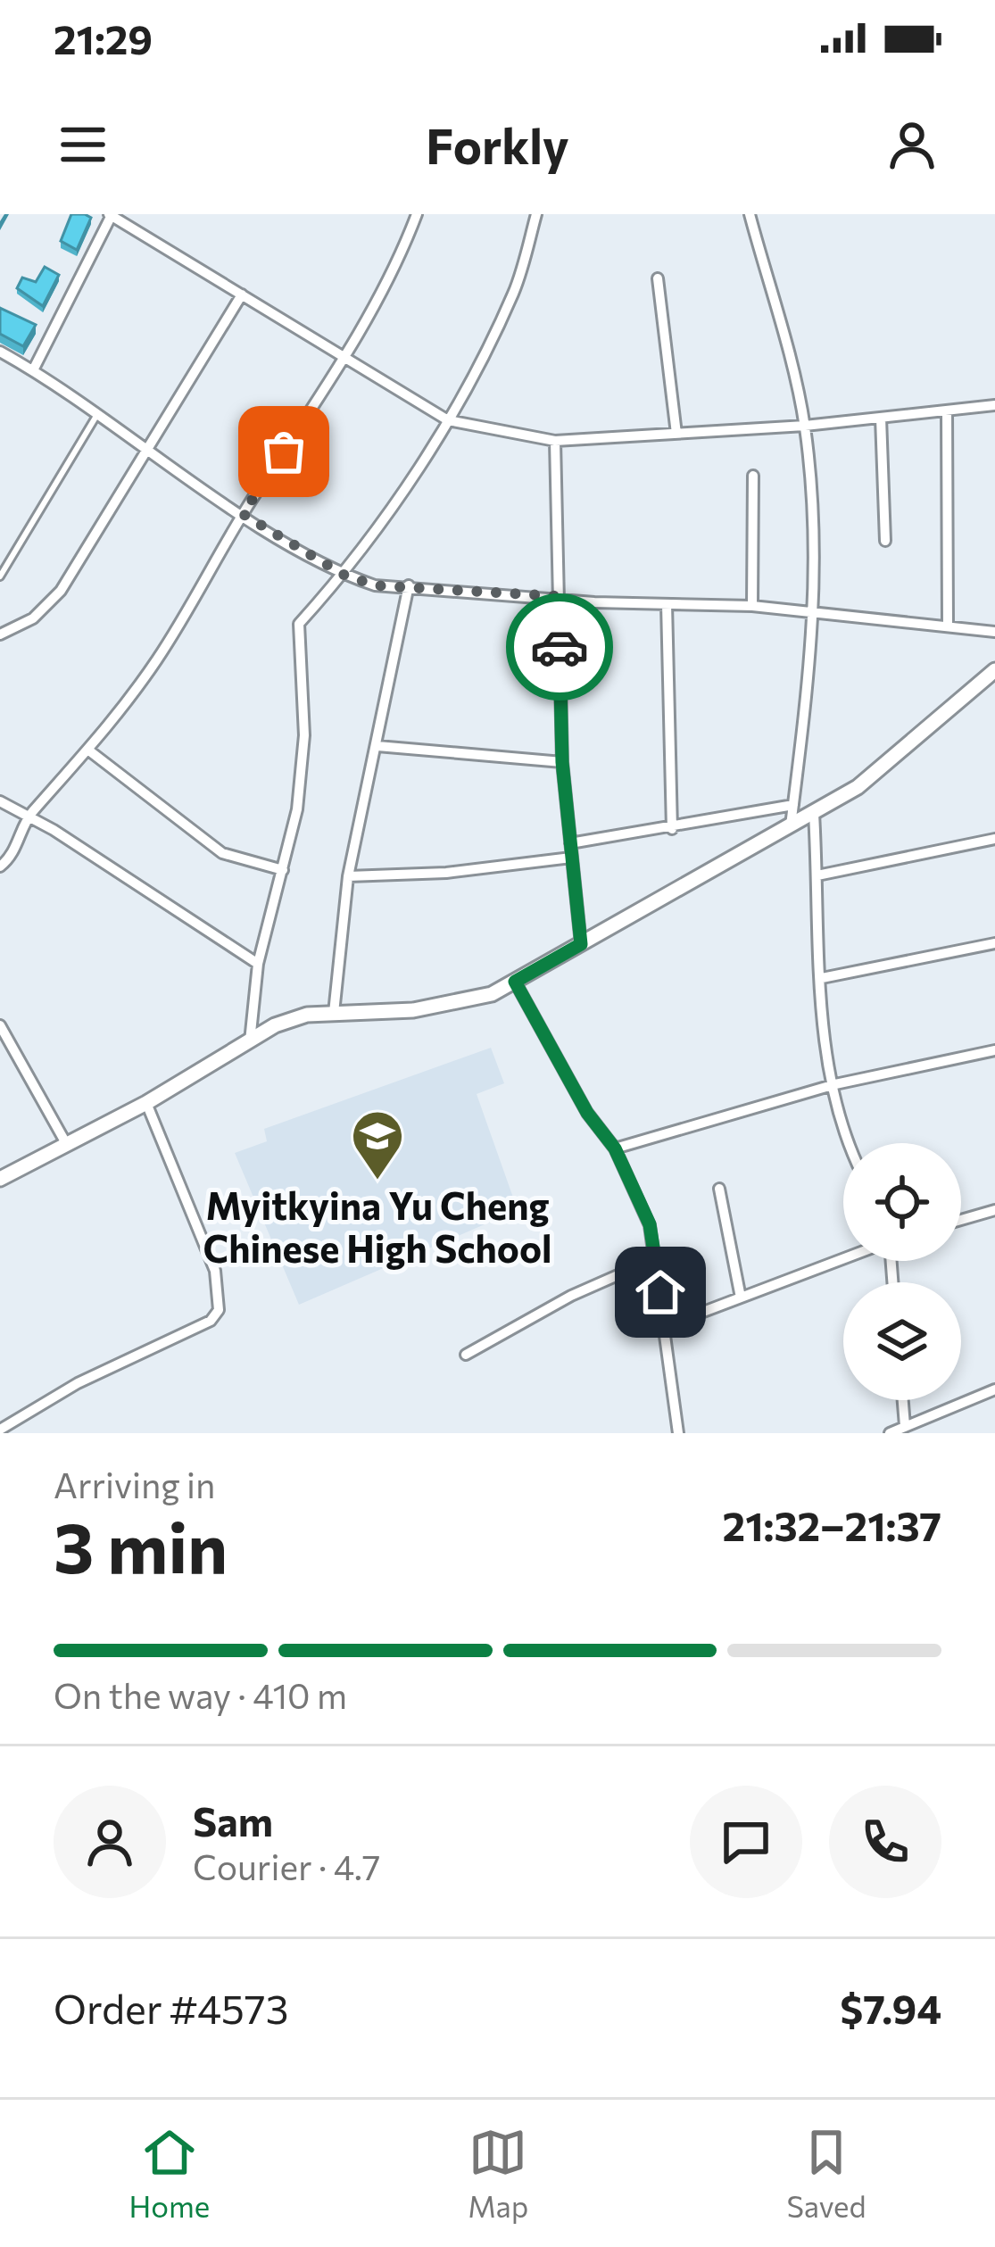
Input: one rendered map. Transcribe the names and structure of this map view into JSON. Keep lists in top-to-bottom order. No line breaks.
{"places":{"school or university":["Myitkyina Yu Cheng Chinese High School"]},"page":{"status":"21:29","header":"Forkly","heading":["3 min","Arriving in","21:32–21:37"],"panel":["Sam","Courier · 4.7","Order #4573","$7.94"],"bar":"On the way · 410 m","tabs":["Home","Map","Saved"]}}
